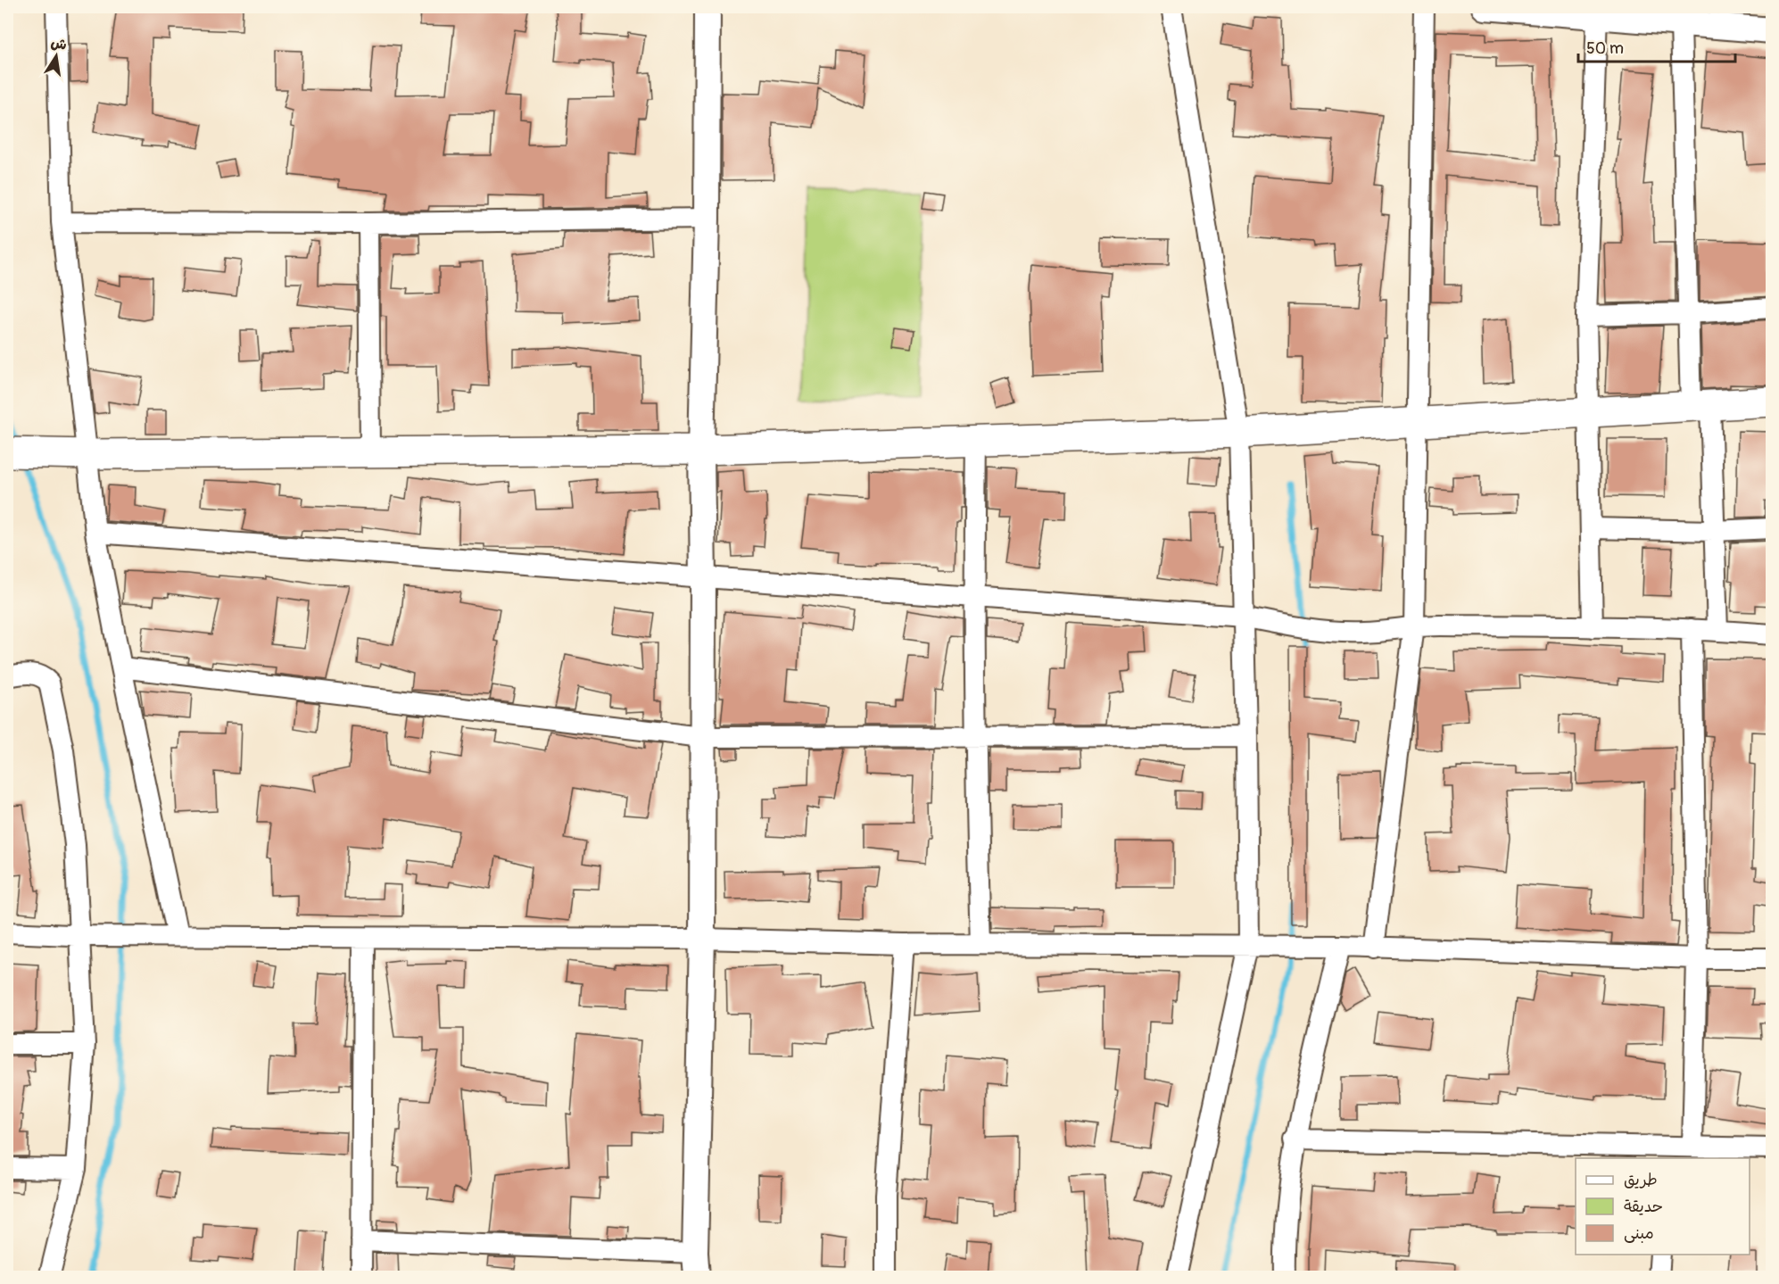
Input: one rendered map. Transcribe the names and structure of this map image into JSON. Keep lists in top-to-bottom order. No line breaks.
{"legend":["طريق","حديقة","مبنى"],"scale_bar":"50 m","north":"top"}
